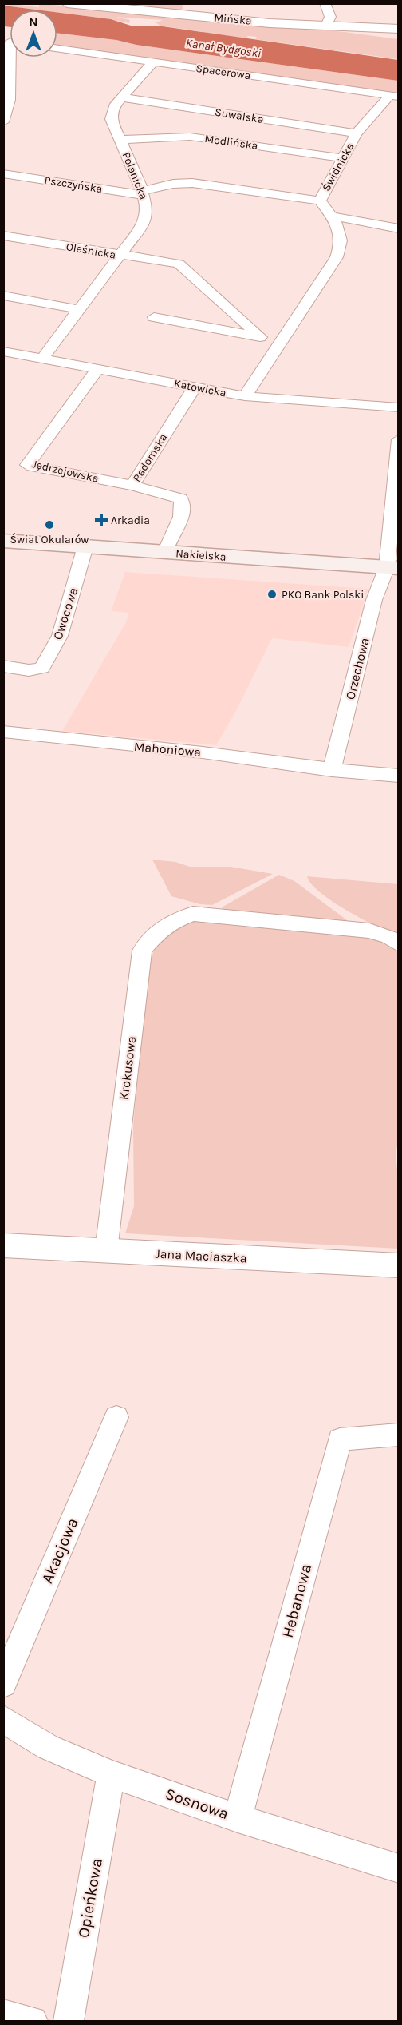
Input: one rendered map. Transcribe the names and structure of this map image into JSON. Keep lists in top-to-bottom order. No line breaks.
{"streets":{"main road":["Nakielska"],"street":["Mińska","Spacerowa","Suwalska","Modlińska","Świdnicka","Polanicka","Pszczyńska","Oleśnicka","Katowicka","Radomska","Jędrzejowska","Owocowa","Orzechowa","Mahoniowa","Krokusowa","Jana Maciaszka","Akacjowa","Hebanowa","Sosnowa","Opieńkowa"]},"crossings":[["Spacerowa","Świdnicka"],["Spacerowa","Polanicka"],["Suwalska","Świdnicka"],["Suwalska","Polanicka"],["Modlińska","Świdnicka"],["Modlińska","Polanicka"],["Świdnicka","Katowicka"],["Polanicka","Pszczyńska"],["Polanicka","Oleśnicka"],["Polanicka","Katowicka"],["Katowicka","Radomska"],["Katowicka","Jędrzejowska"],["Radomska","Jędrzejowska"],["Radomska","Nakielska"],["Nakielska","Owocowa"],["Nakielska","Orzechowa"],["Orzechowa","Mahoniowa"],["Krokusowa","Jana Maciaszka"],["Hebanowa","Sosnowa"],["Sosnowa","Opieńkowa"]],"water":["Kanał Bydgoski"],"places":{"health":["Arkadia"],"other":["Świat Okularów","PKO Bank Polski"]},"north":"top"}
